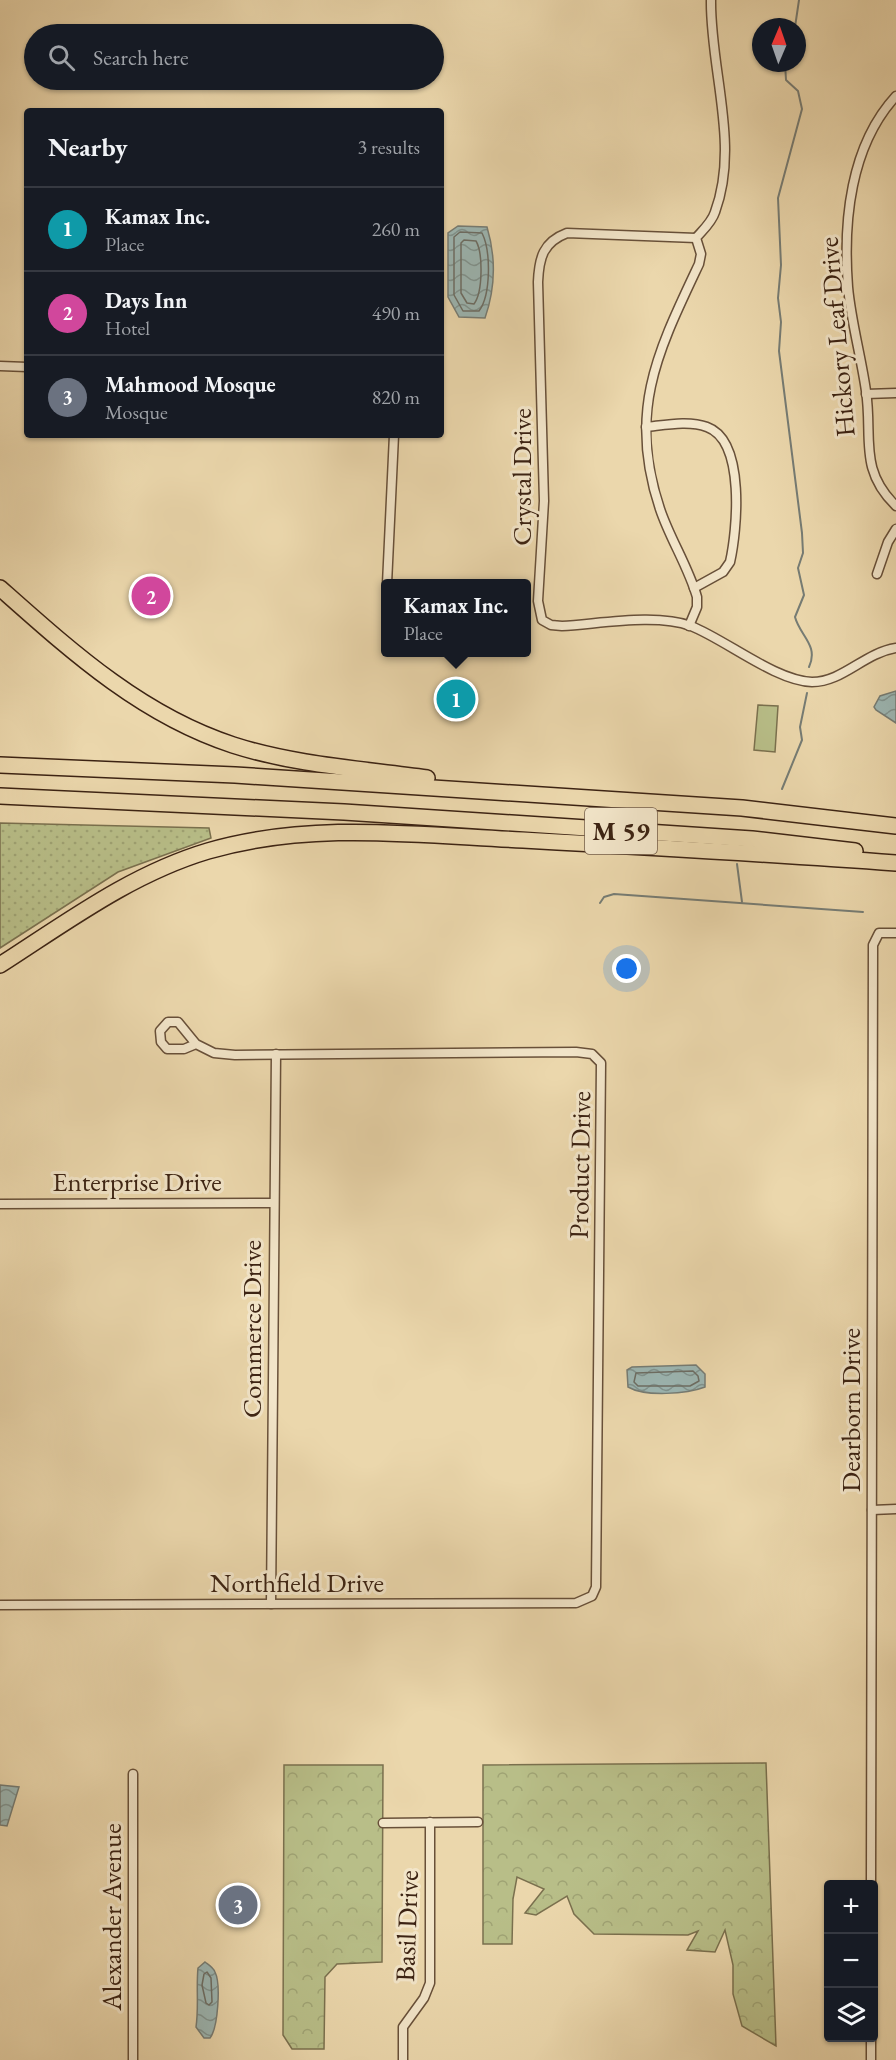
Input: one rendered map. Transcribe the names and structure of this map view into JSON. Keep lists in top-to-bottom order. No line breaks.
{"streets":{"highway":["M 59"],"street":["Hickory Leaf Drive","Crystal Drive","Product Drive","Enterprise Drive","Commerce Drive","Dearborn Drive","Northfield Drive","Alexander Avenue","Basil Drive"]},"crossings":[["Product Drive","Commerce Drive"],["Product Drive","Northfield Drive"],["Enterprise Drive","Commerce Drive"],["Commerce Drive","Northfield Drive"]],"north":"top","page":{"search":"Search here","heading":["Nearby","3 results"],"list":[{"mark":"1","name":"Kamax Inc.","note":"Place","value":"260 m"},{"mark":"2","name":"Days Inn","note":"Hotel","value":"490 m"},{"mark":"3","name":"Mahmood Mosque","note":"Mosque","value":"820 m"}],"pins":["2","1","3"],"popup":["Kamax Inc.","Place"],"map_buttons":["+","−"]}}
